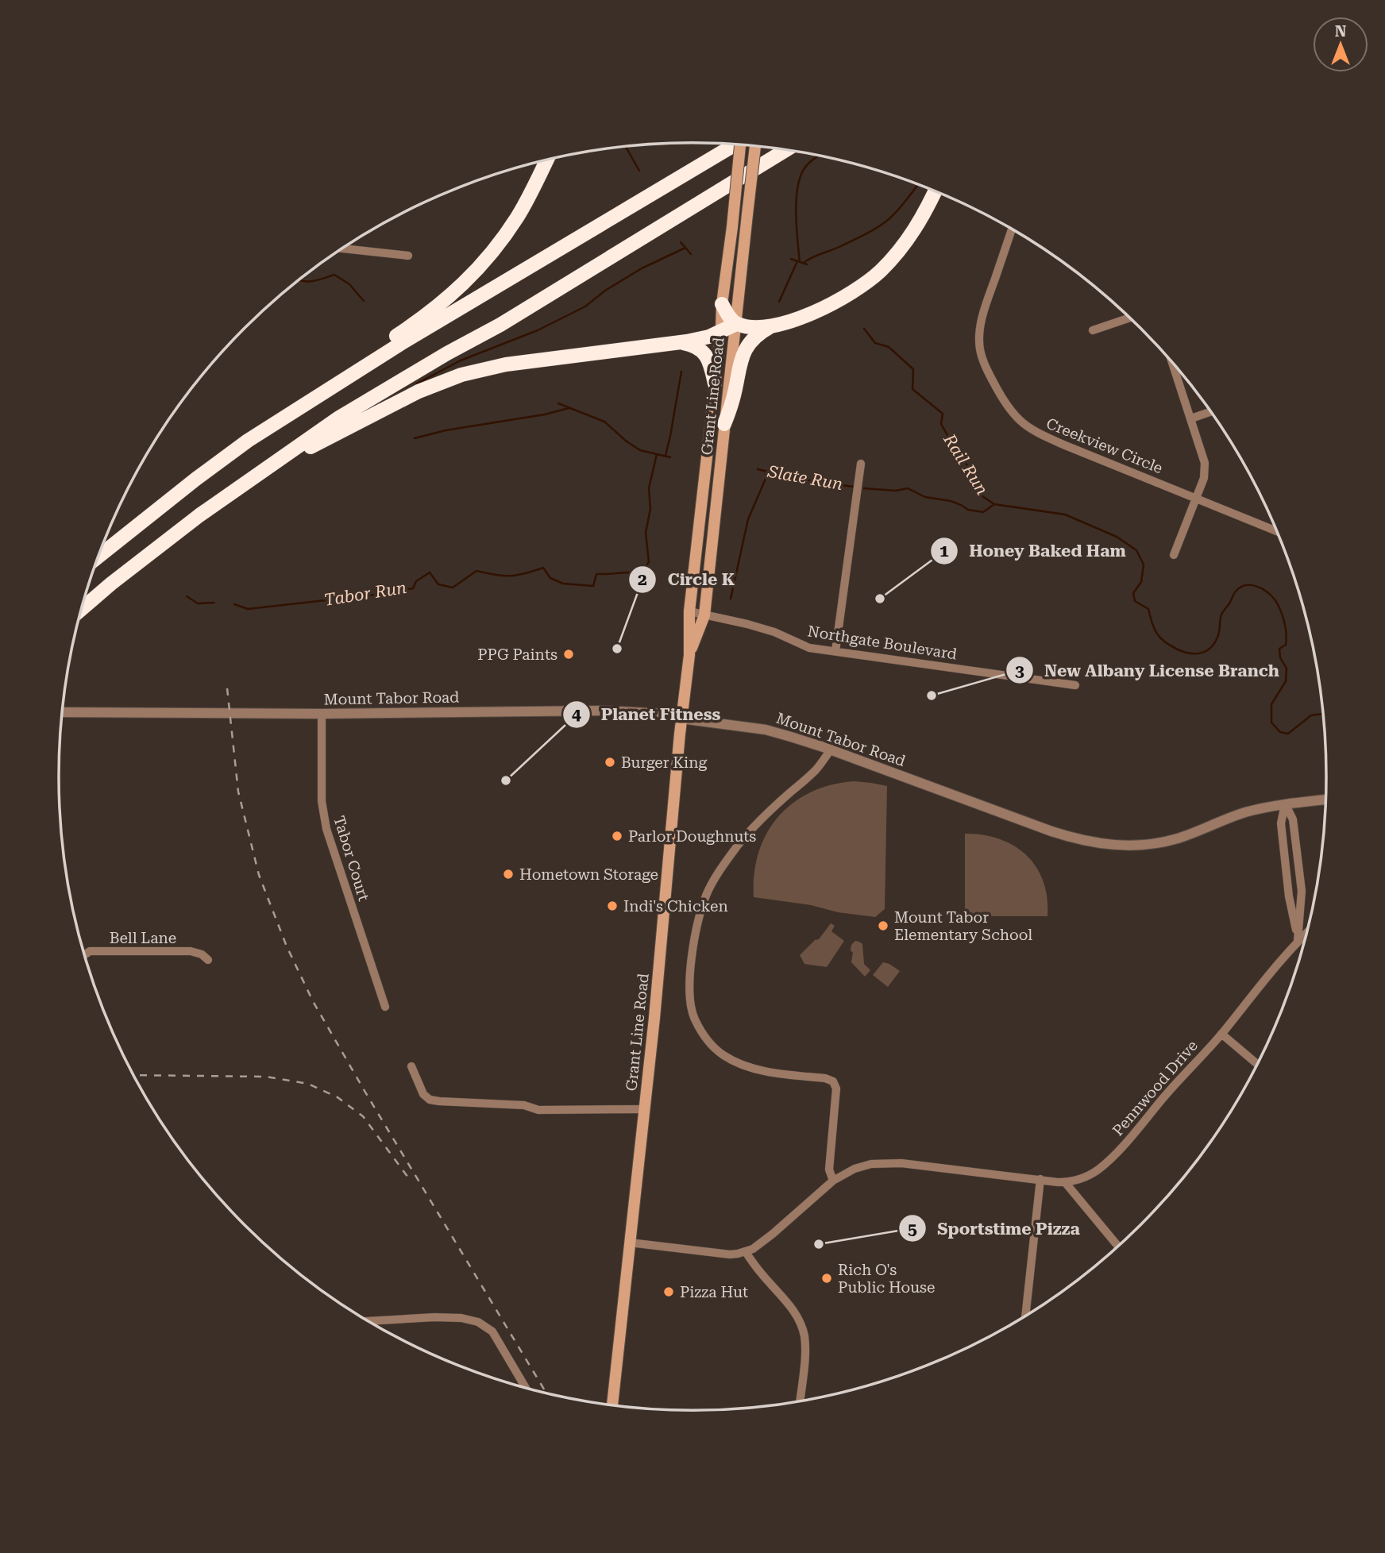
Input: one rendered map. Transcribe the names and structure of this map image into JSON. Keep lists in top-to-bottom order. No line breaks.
{"streets":{"main road":["Grant Line Road"],"street":["Creekview Circle","Northgate Boulevard","Mount Tabor Road","Tabor Court","Bell Lane","Pennwood Drive"]},"crossings":[["Grant Line Road","Northgate Boulevard"],["Grant Line Road","Mount Tabor Road"],["Mount Tabor Road","Tabor Court"]],"water":["Rail Run","Slate Run","Tabor Run"],"places":["Honey Baked Ham","Circle K","PPG Paints","New Albany License Branch","Burger King","Planet Fitness","Parlor Doughnuts","Hometown Storage","Indi's Chicken","Mount Tabor Elementary School","Sportstime Pizza","Rich O's Public House","Pizza Hut"],"north":"top"}
